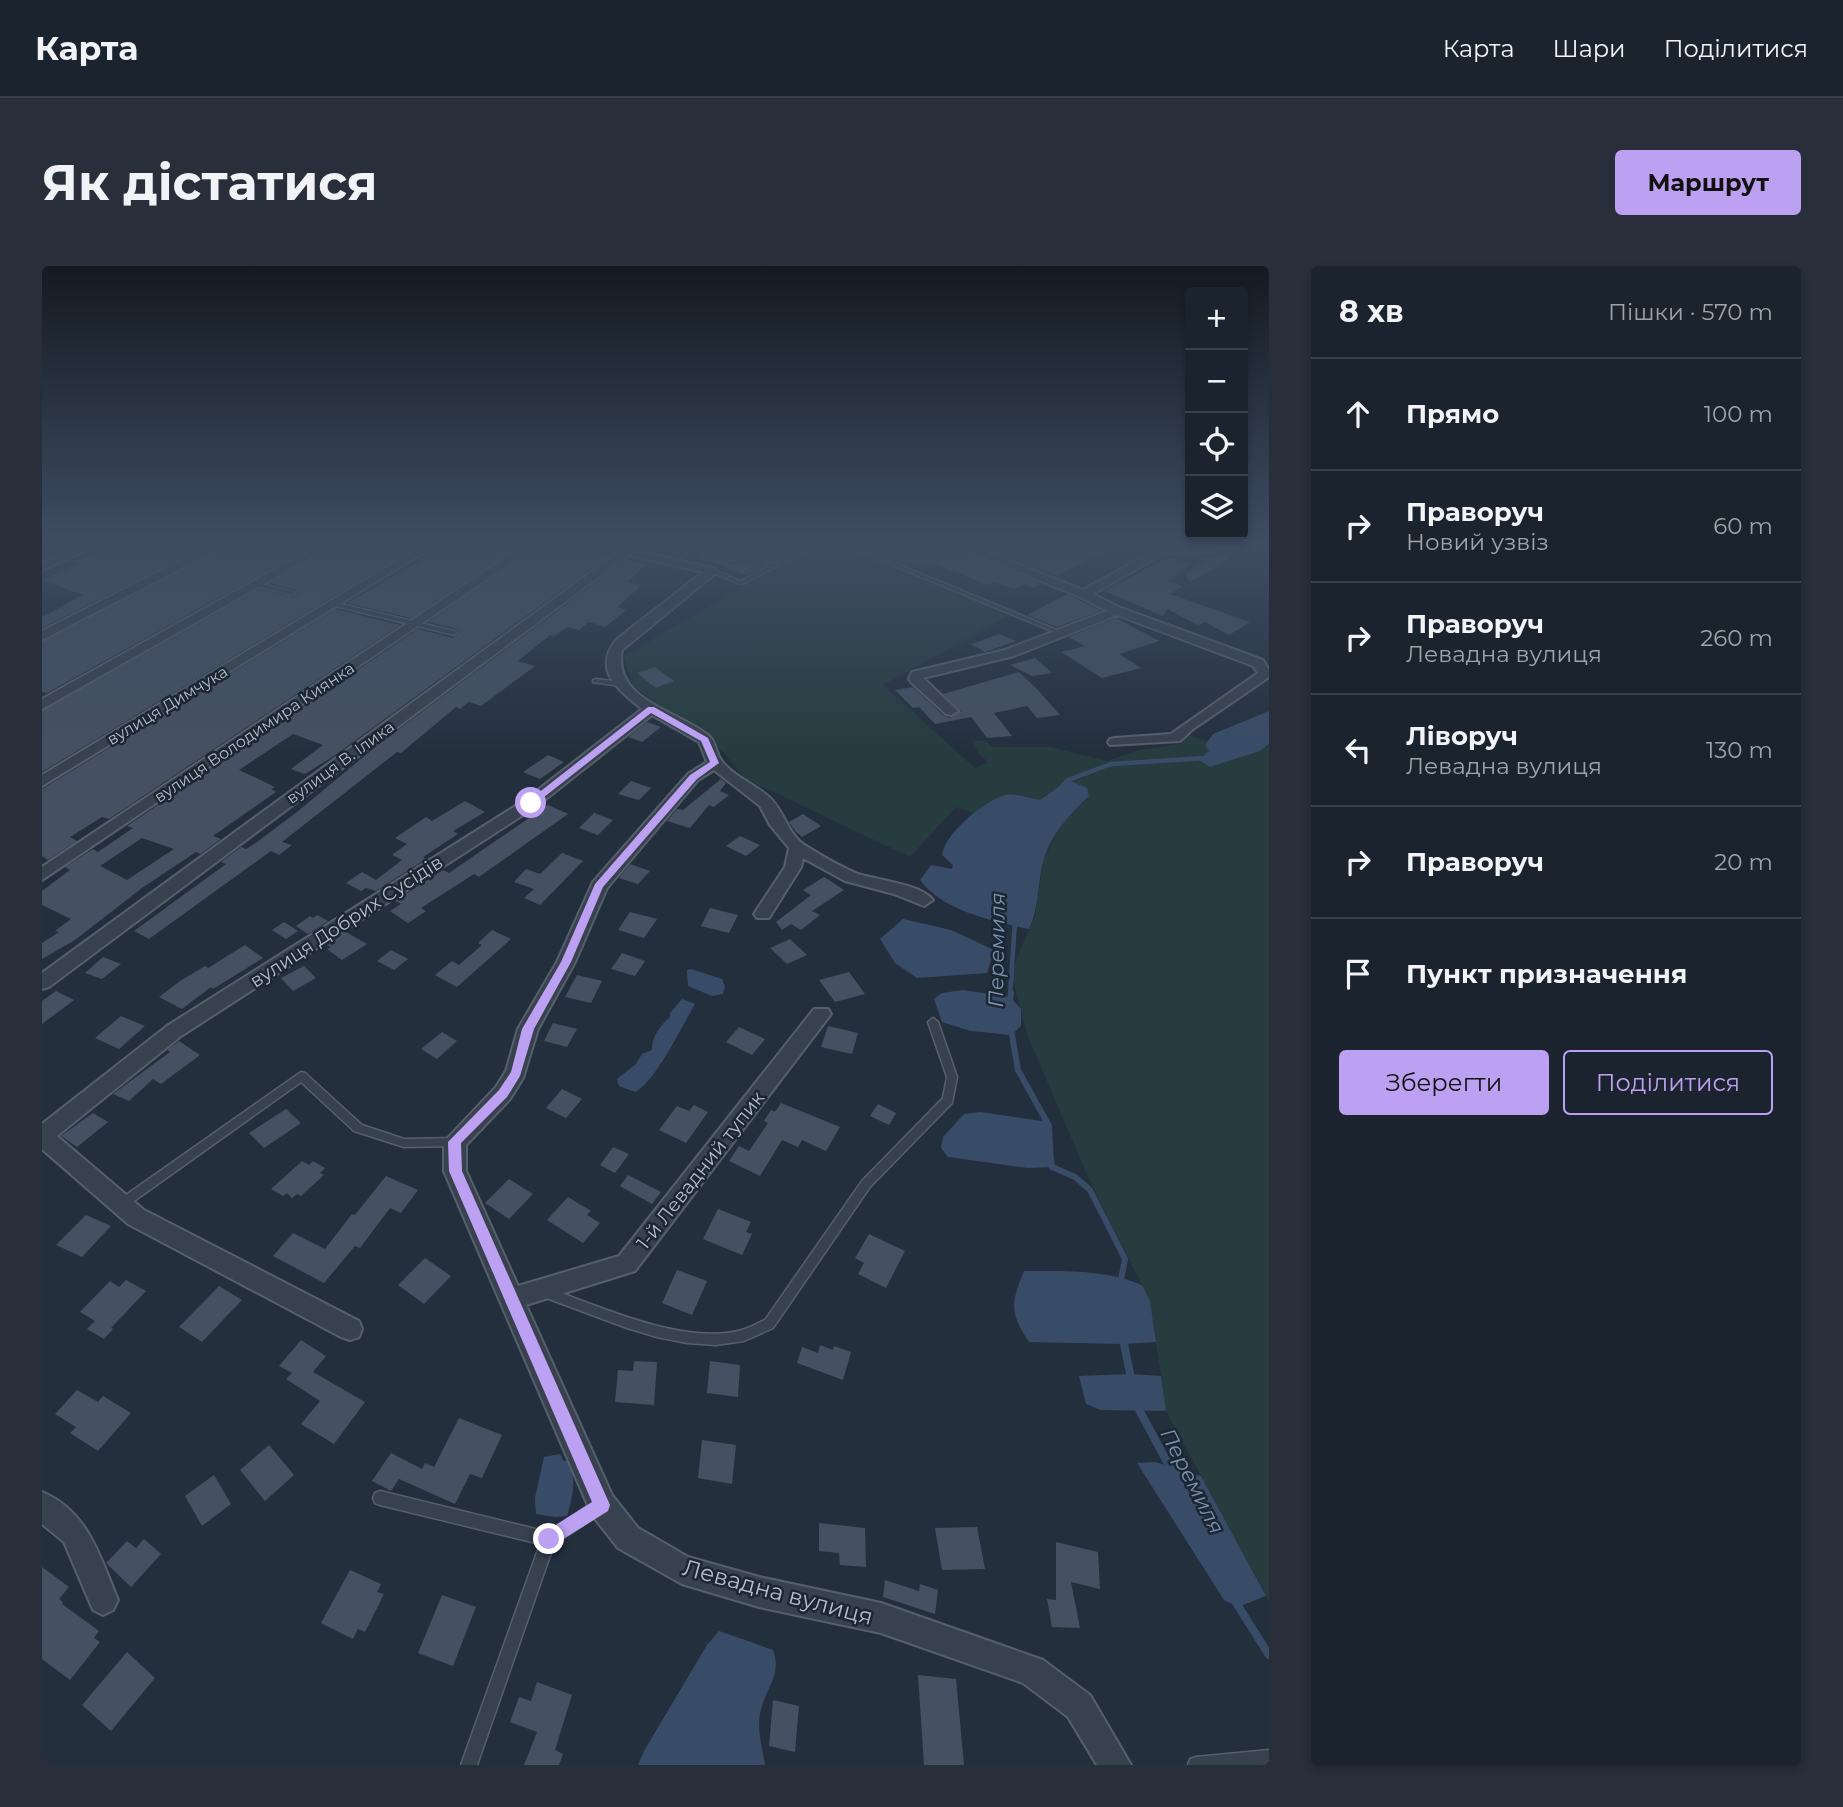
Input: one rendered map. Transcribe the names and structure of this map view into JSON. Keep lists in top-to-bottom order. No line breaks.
{"streets":{"street":["вулиця Димчука","вулиця Володимира Киянка","вулиця В. Ілика","вулиця Добрих Сусідів","1-й Левадний тупик","Левадна вулиця"]},"crossings":[["1-й Левадний тупик","Левадна вулиця"]],"water":["Перемиля"],"page":{"header":"Карта","nav":["Карта","Шари","Поділитися"],"buttons":["Маршрут",["Зберегти","Поділитися"]],"title":"Як дістатися","heading":["8 хв","Пішки · 570 m"],"map_buttons":["+","−"],"list":[["Прямо","100 m"],["Праворуч","Новий узвіз","60 m"],["Праворуч","Левадна вулиця","260 m"],["Ліворуч","Левадна вулиця","130 m"],["Праворуч","20 m"],"Пункт призначення"]}}
